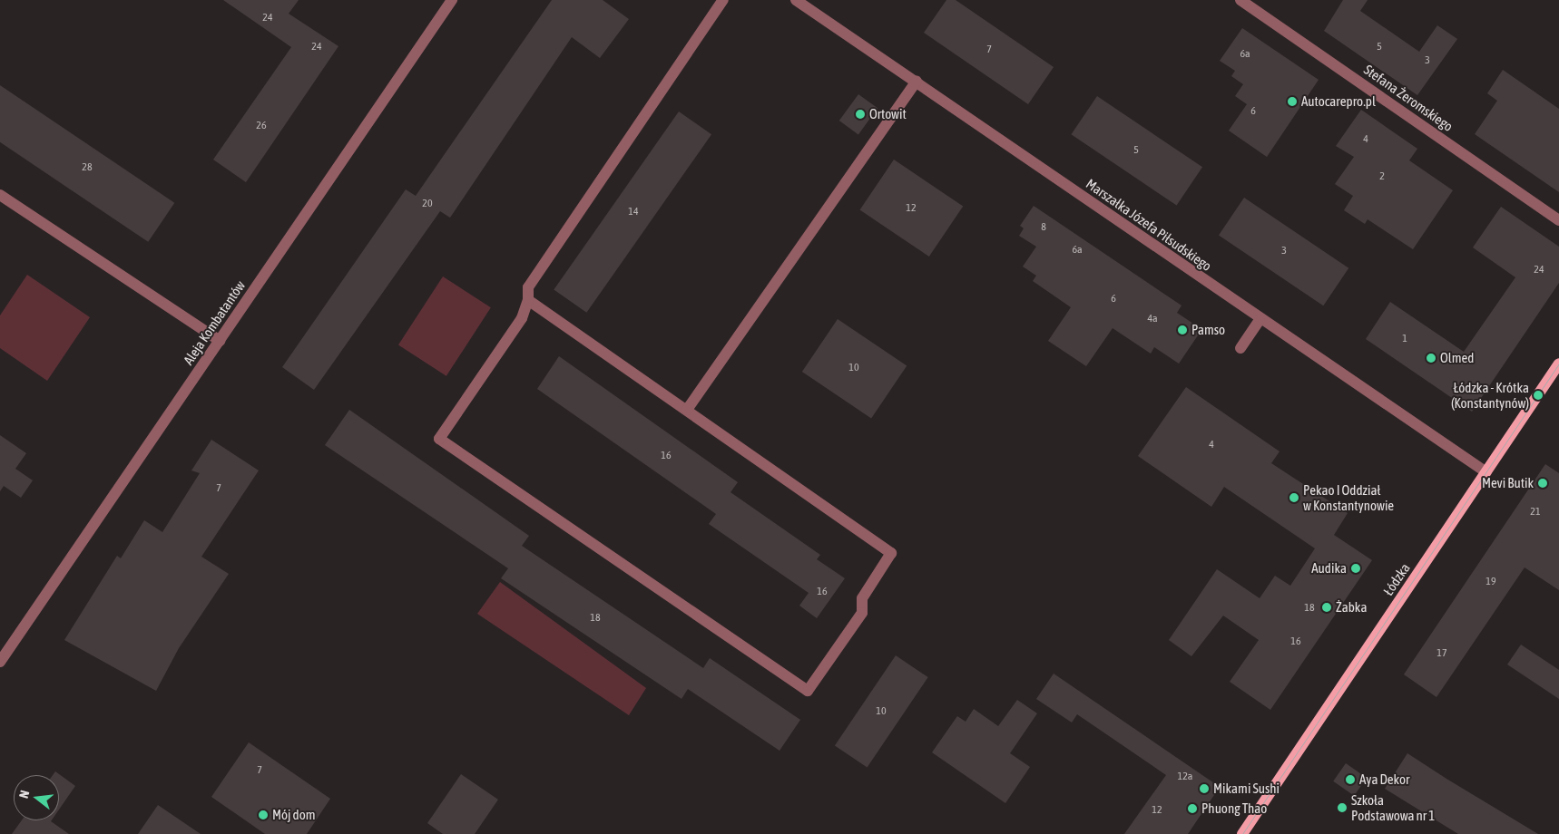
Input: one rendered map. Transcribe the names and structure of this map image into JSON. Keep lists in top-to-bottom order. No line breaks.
{"streets":{"main road":["Łódzka"],"street":["Stefana Żeromskiego","Marszałka Józefa Piłsudskiego","Aleja Kombatantów"]},"crossings":[["Marszałka Józefa Piłsudskiego","Łódzka"]],"places":["Autocarepro.pl","Ortowit","Pamso","Olmed","Łódzka - Krótka (Konstantynów)","Mevi Butik","Pekao I Oddział w Konstantynowie","Audika","Żabka","Aya Dekor","Mikami Sushi","Szkoła Podstawowa nr 1","Phuong Thao","Mój dom"],"house_numbers":["24","24","5","7","6a","3","6","26","4","5","28","2","20","12","14","8","6a","3","24","6","4a","1","10","4","16","7","21","19","16","18","18","16","17","10","7","12a","12"],"north":"left"}
